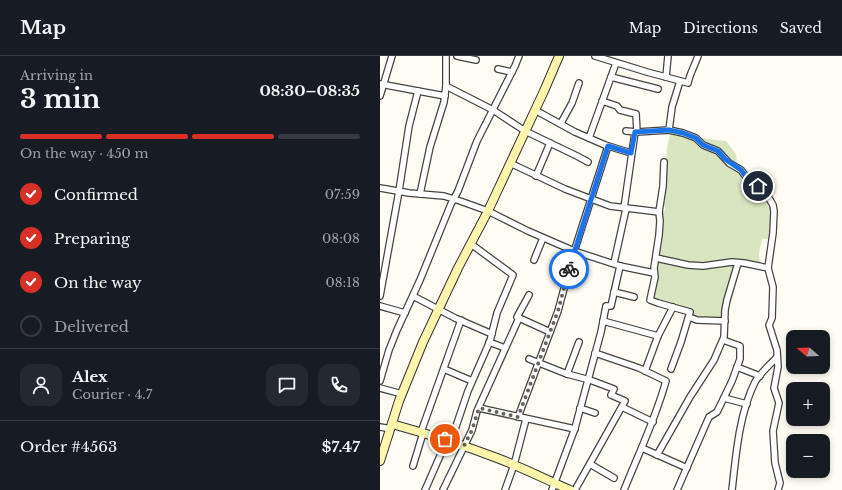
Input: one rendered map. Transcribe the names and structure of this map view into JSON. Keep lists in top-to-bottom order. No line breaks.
{"north":"left","page":{"header":"Map","nav":["Map","Directions","Saved"],"heading":["3 min","Arriving in","08:30–08:35"],"panel":["Alex","Courier · 4.7","Order #4563","$7.47"],"bar":"On the way · 450 m","list":[["Confirmed","07:59"],["Preparing","08:08"],["On the way","08:18"],"Delivered"],"map_buttons":["+","−"]}}
